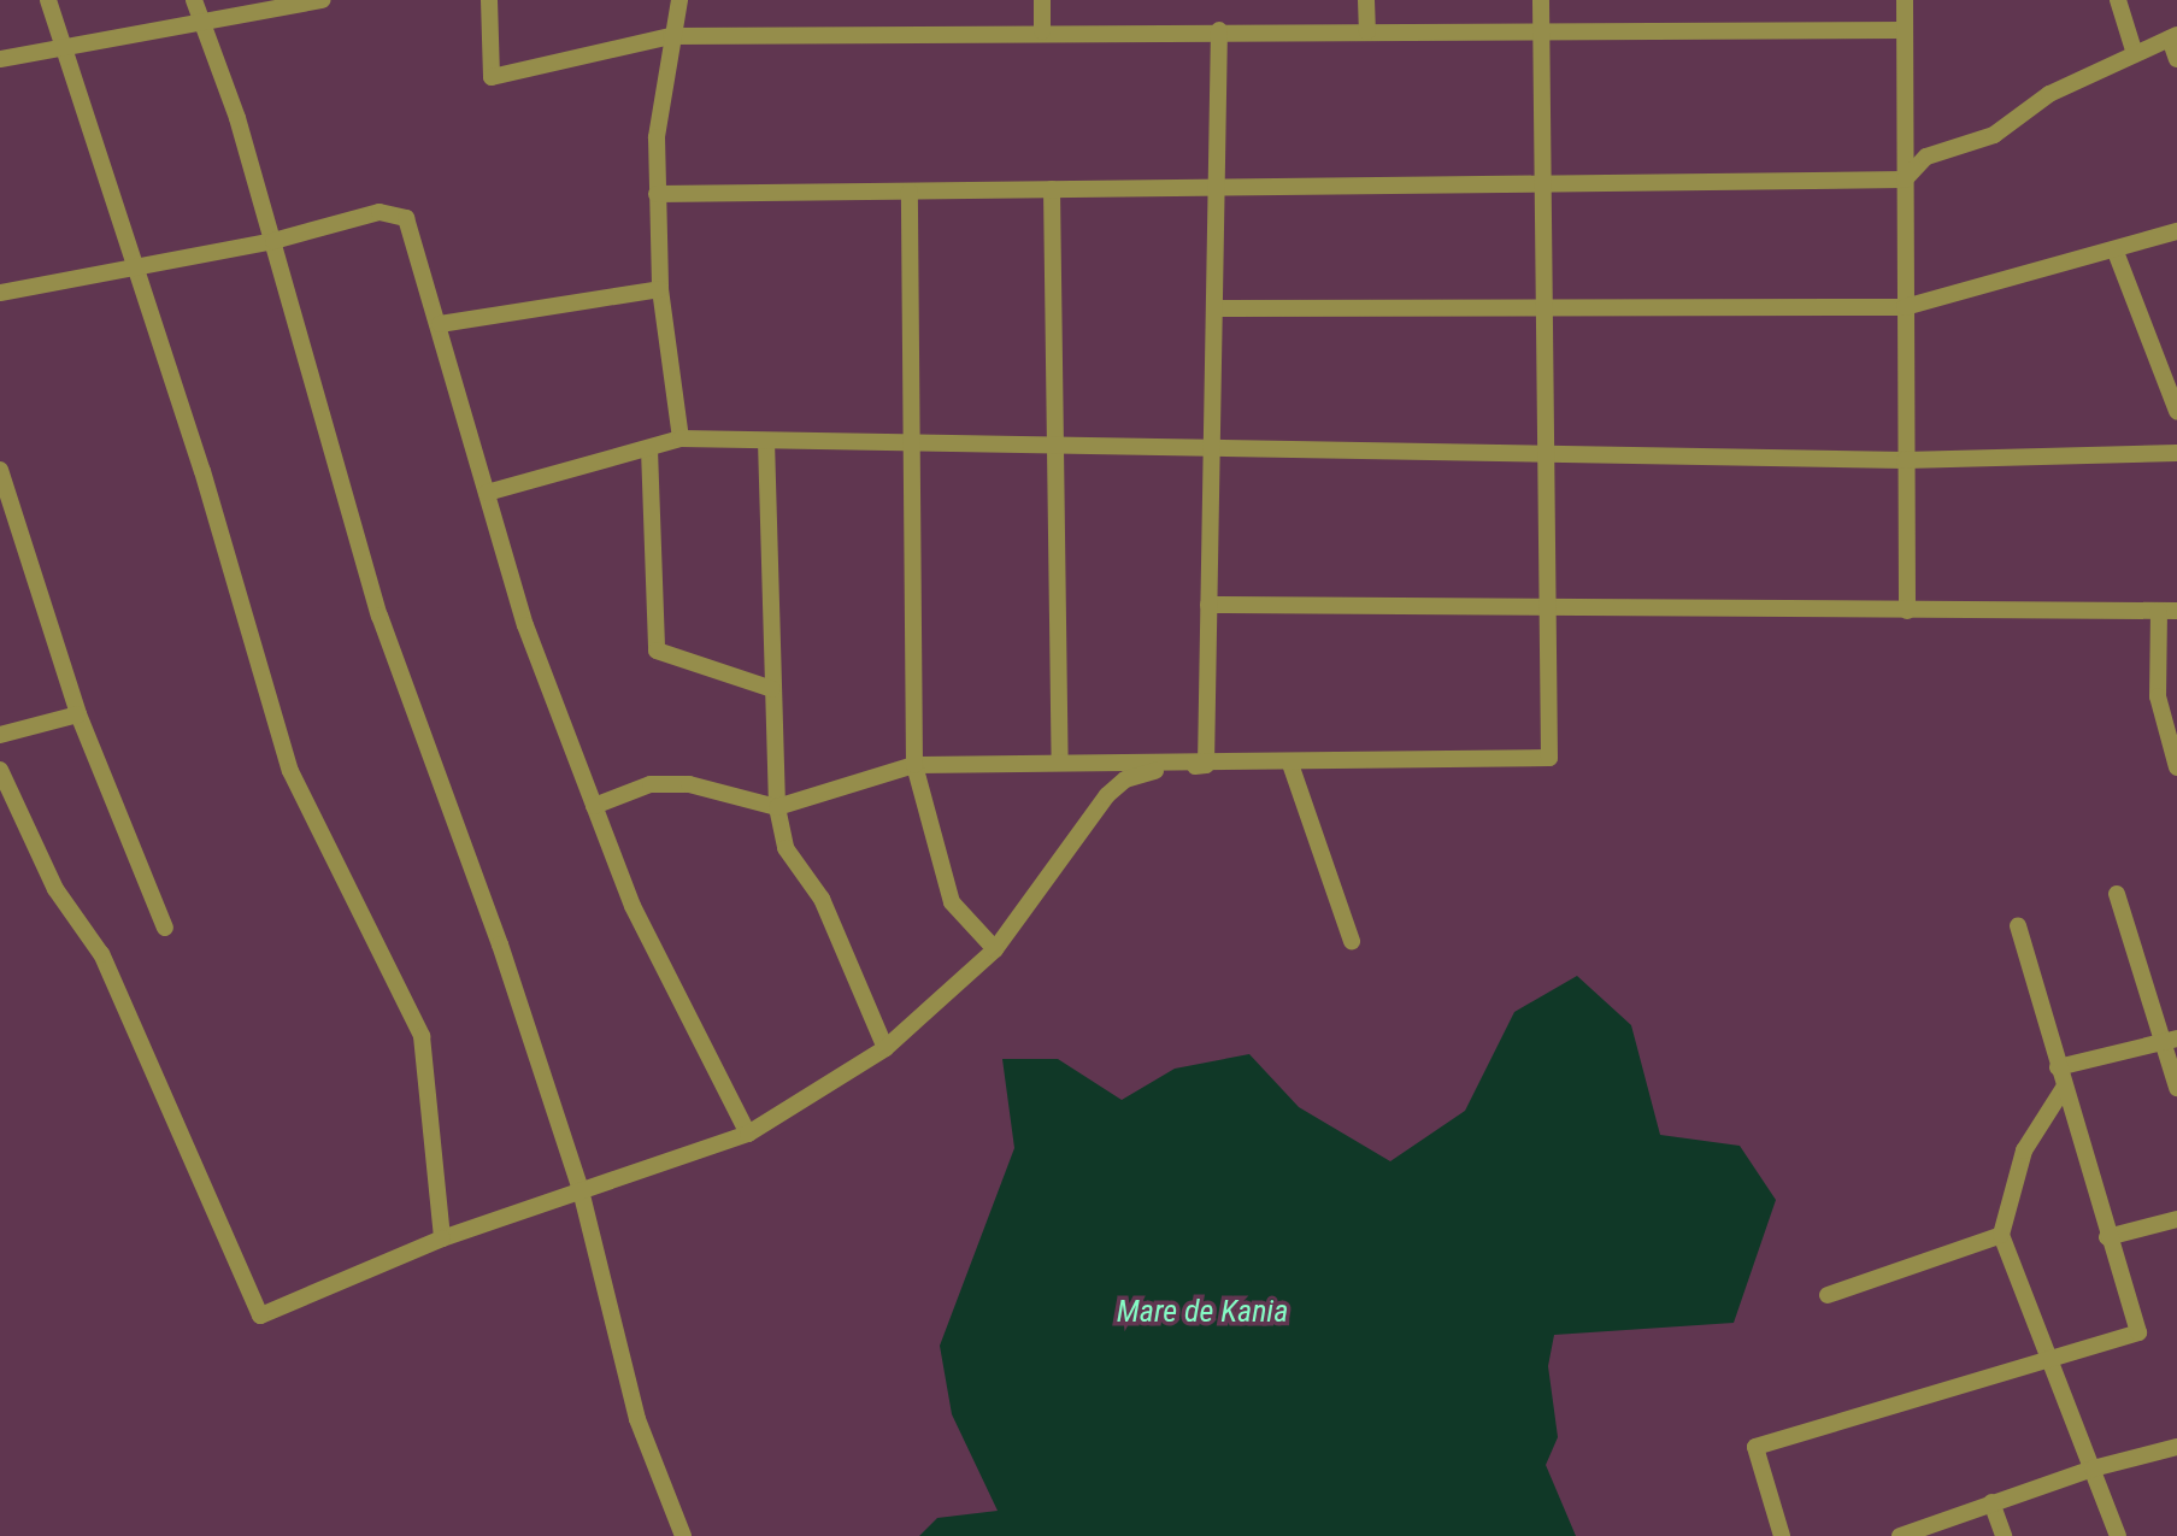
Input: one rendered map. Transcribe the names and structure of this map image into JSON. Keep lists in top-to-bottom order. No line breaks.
{"water":["Mare de Kania"]}
